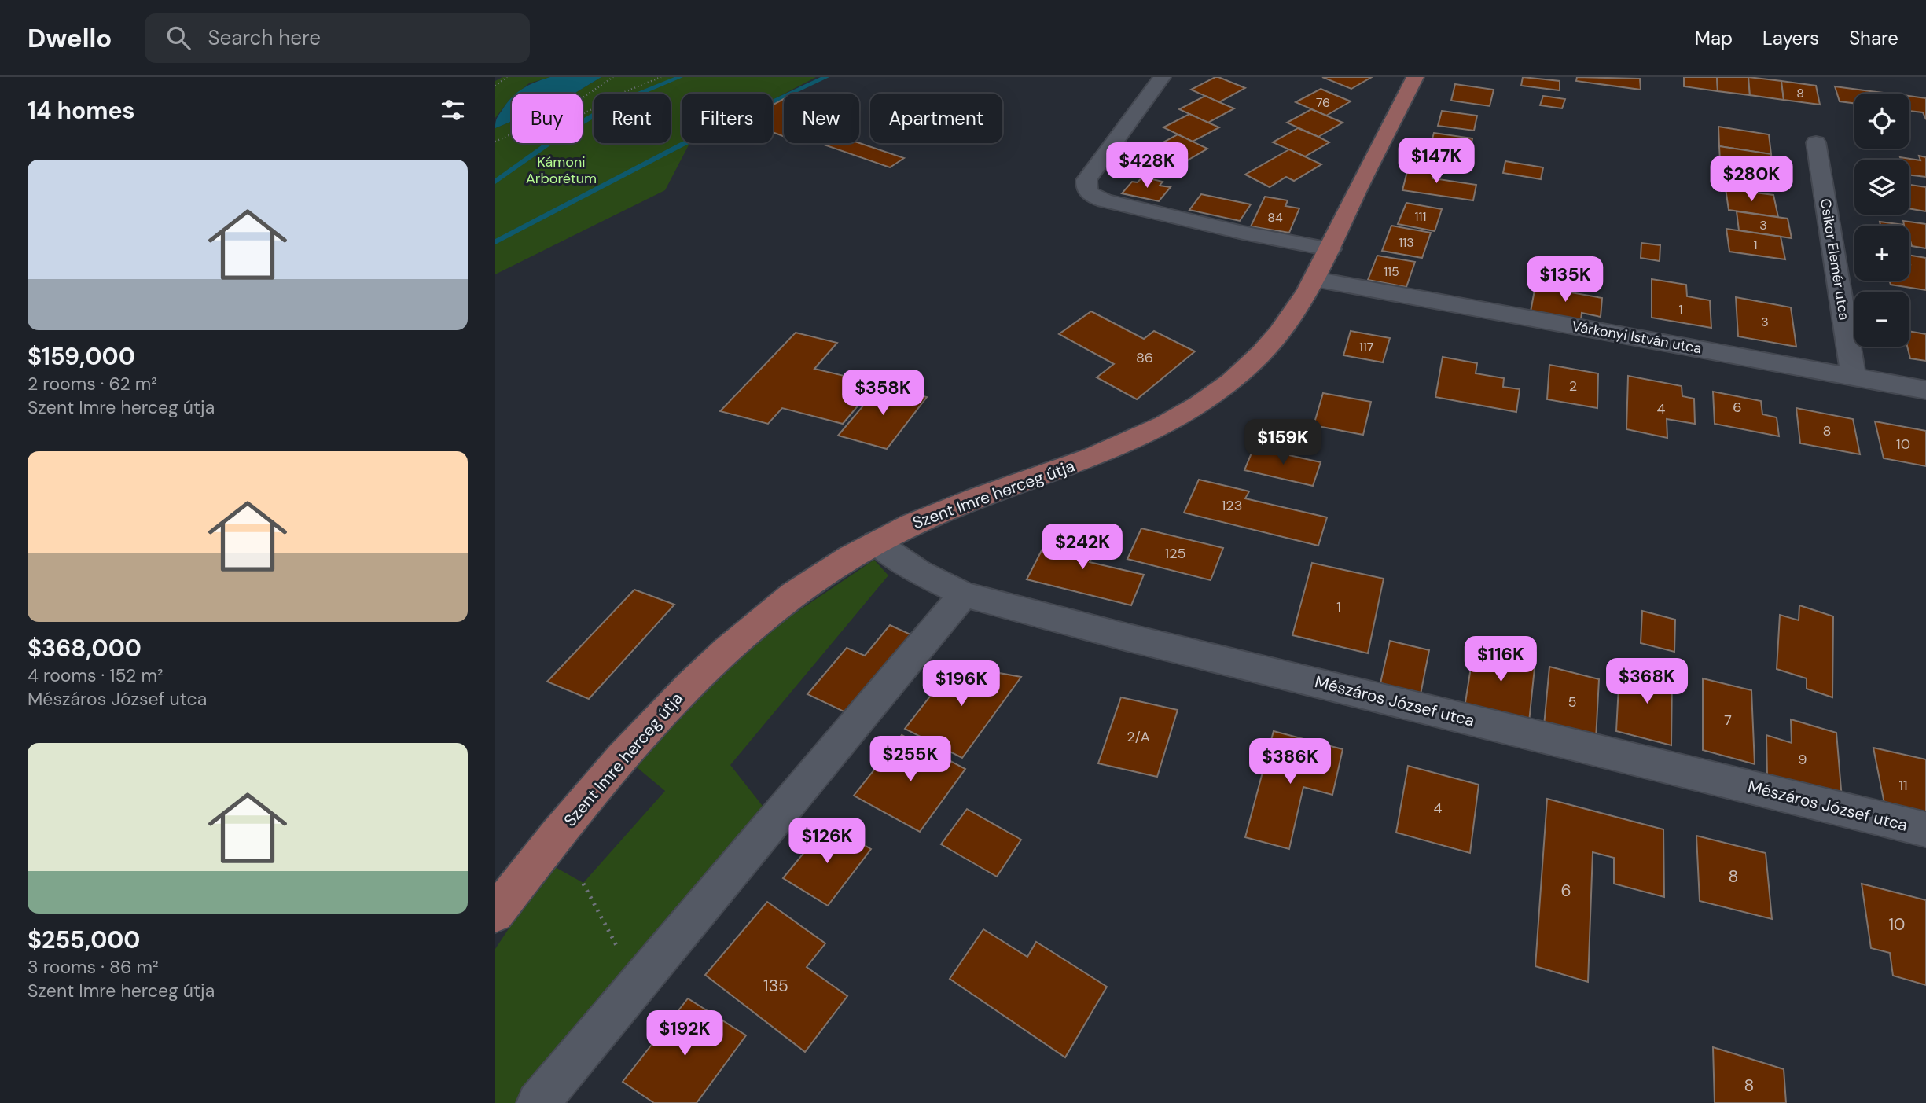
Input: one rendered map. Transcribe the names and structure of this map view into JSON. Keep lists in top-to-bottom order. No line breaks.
{"streets":{"main road":["Szent Imre herceg útja"],"street":["Csikor Elemér utca","Várkonyi István utca","Mészáros József utca"]},"crossings":[["Csikor Elemér utca","Várkonyi István utca"],["Várkonyi István utca","Szent Imre herceg útja"],["Szent Imre herceg útja","Mészáros József utca"]],"parks":["Kámoni Arborétum"],"house_numbers":["8","76","111","84","3","113","1","115","1","3","117","86","2","6","4","8","10","123","125","1","5","7","2/A","9","11","4","8","6","10","135","8"],"page":{"header":"Dwello","search":"Search here","nav":["Map","Layers","Share"],"heading":"14 homes","map_buttons":["+","−"],"chip":["Buy","Rent","Filters","New","Apartment"],"price":["$147K","$428K","$280K","$135K","$358K","$159K","$242K","$116K","$368K","$196K","$255K","$386K","$126K","$192K"],"list":[{"name":"$159,000","note":"2 rooms · 62 m² · Szent Imre herceg útja"},{"name":"$368,000","note":"4 rooms · 152 m² · Mészáros József utca"},{"name":"$255,000","note":"3 rooms · 86 m² · Szent Imre herceg útja"}]}}
